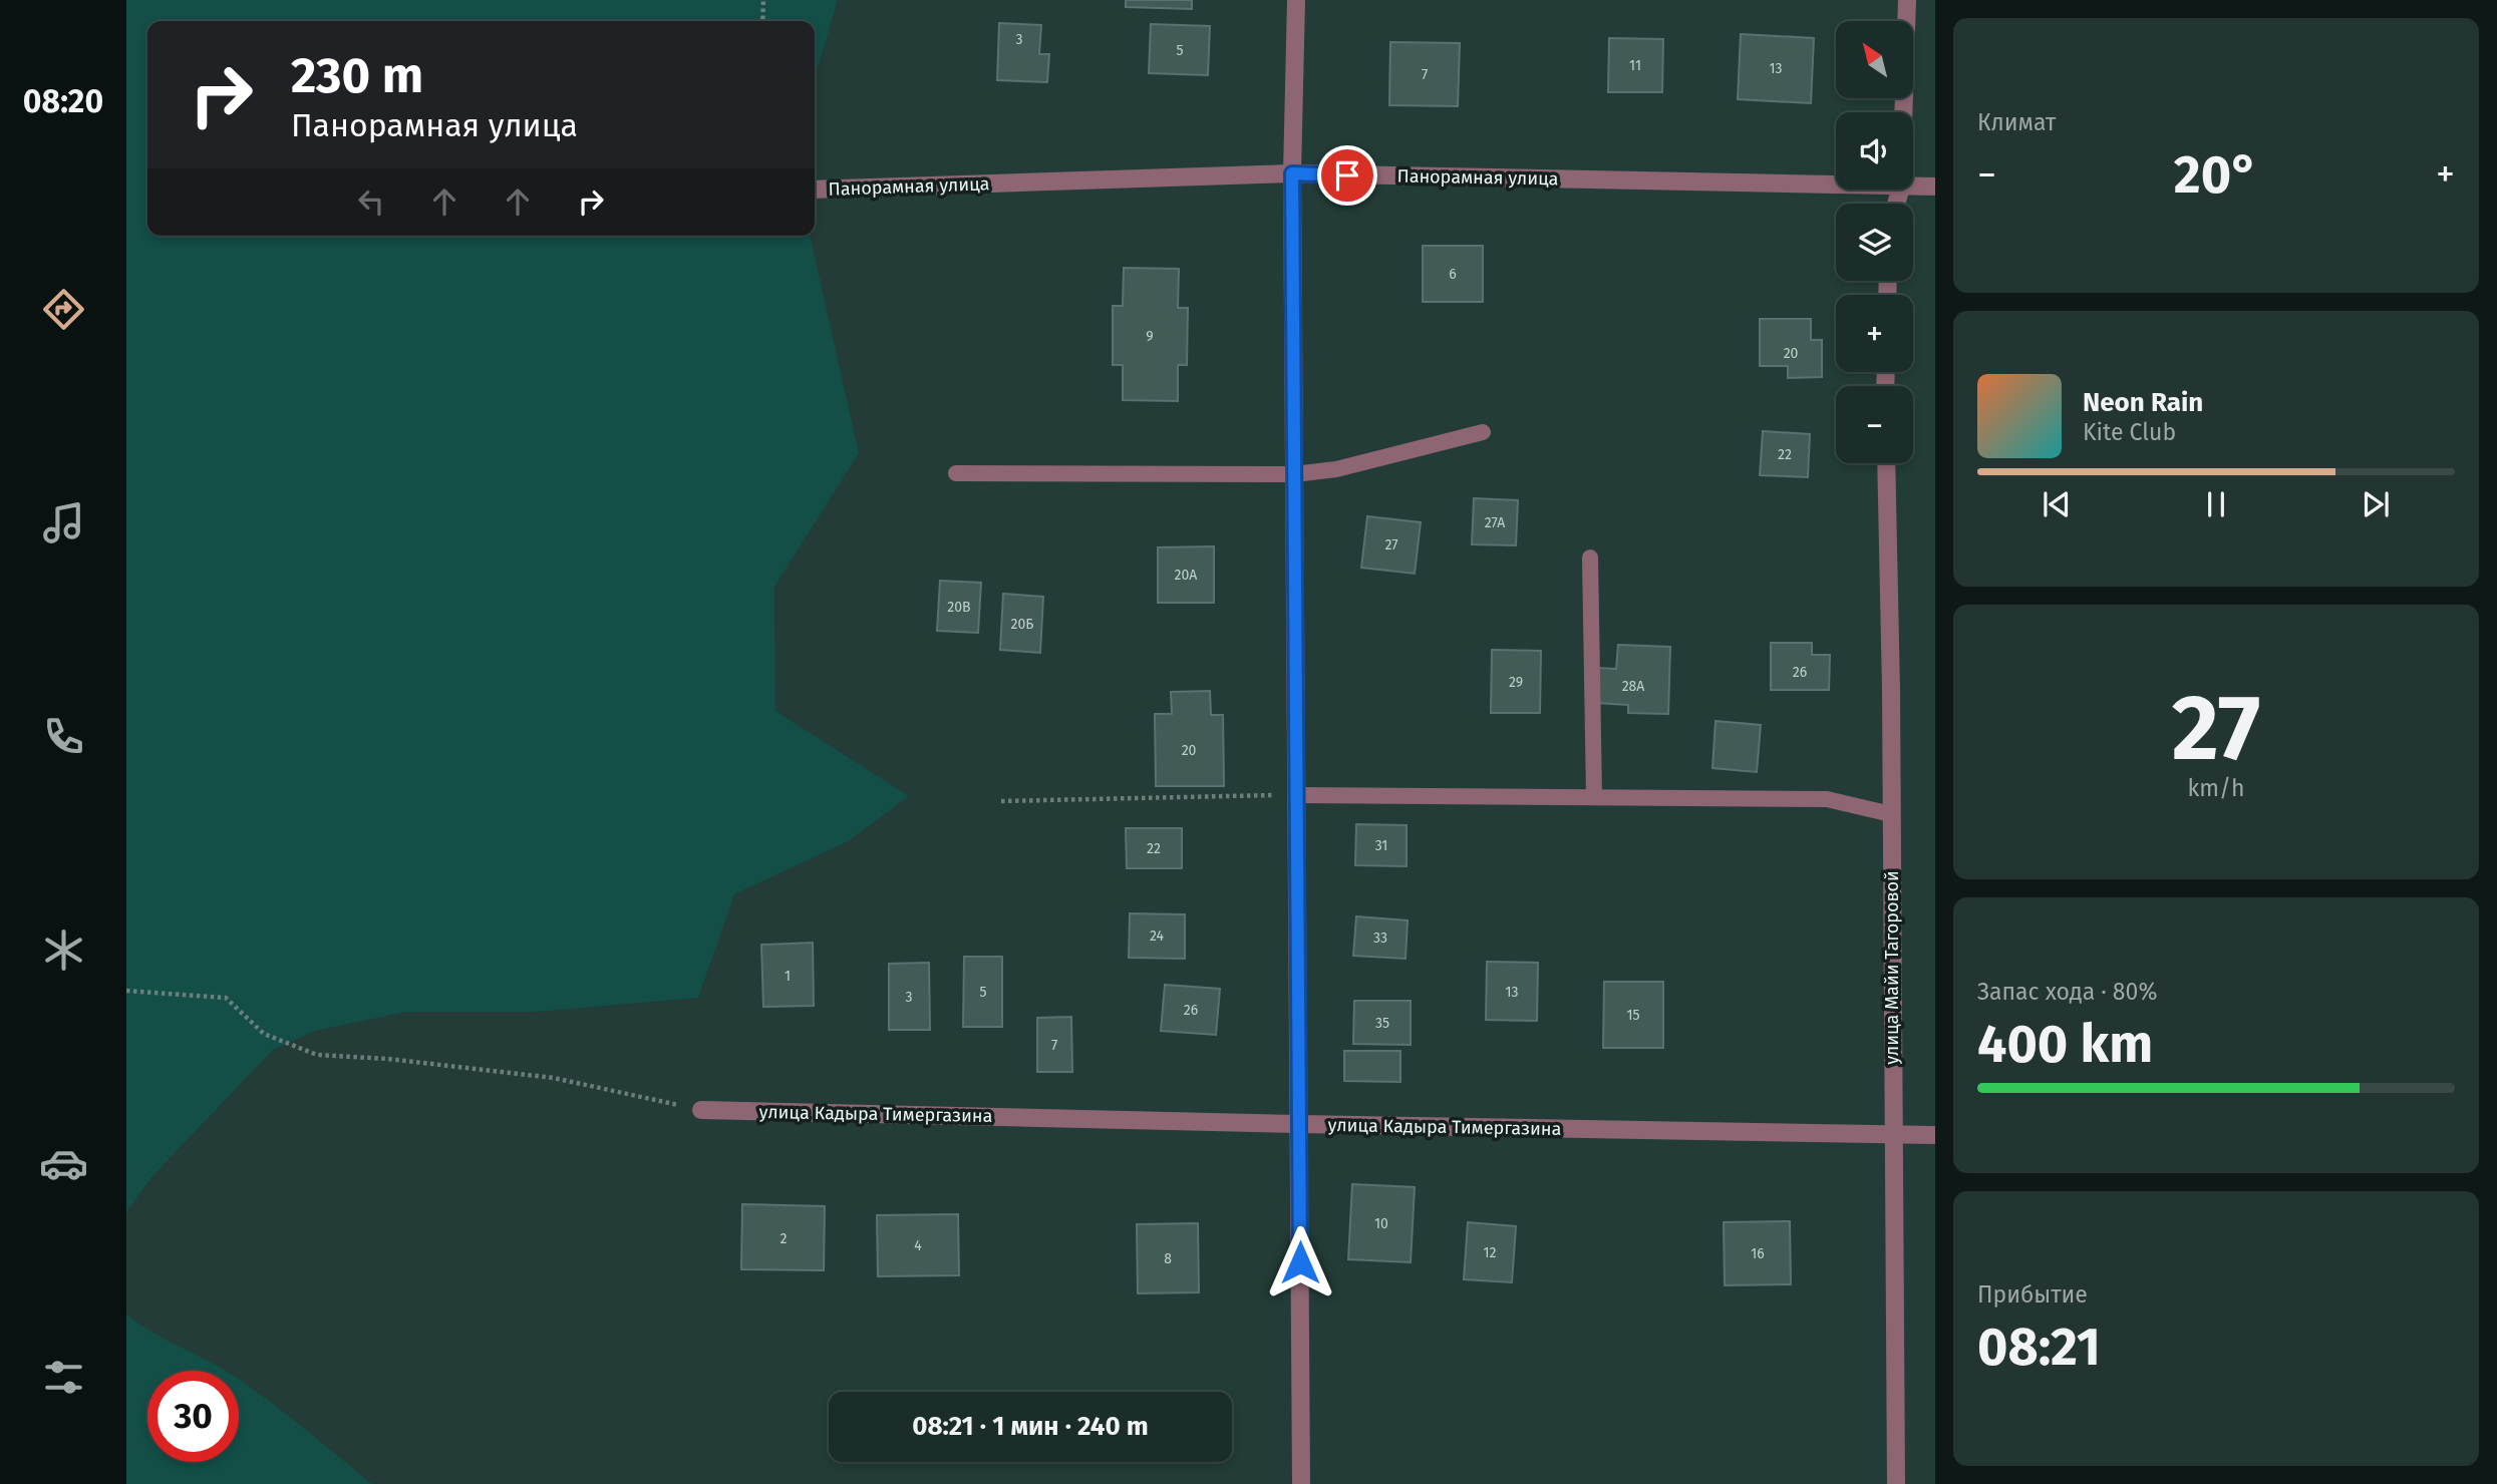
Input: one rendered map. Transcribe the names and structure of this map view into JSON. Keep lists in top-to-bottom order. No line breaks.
{"streets":{"street":["Панорамная улица","улица Майи Тагоровой","улица Кадыра Тимергазина"]},"crossings":[["улица Майи Тагоровой","улица Кадыра Тимергазина"]],"house_numbers":["3","5","11","13","7","6","9","20","22","27А","27","20А","20В","20Б","26","29","28А","20","31","22","24","33","1","5","13","3","26","15","35","7","10","2","4","12","16","8"],"north":"top left","page":{"tabs":"08:20","tile":["Климат",["27","km/h"],["Запас хода · 80%","400 km"],["Прибытие","08:21"]],"map_buttons":["+","−"],"turn":["230 m","Панорамная улица"],"heat":["−","20°","+"],"song":["Neon Rain","Kite Club"],"limit":"30","trip":"08:21 · 1 мин · 240 m"}}
